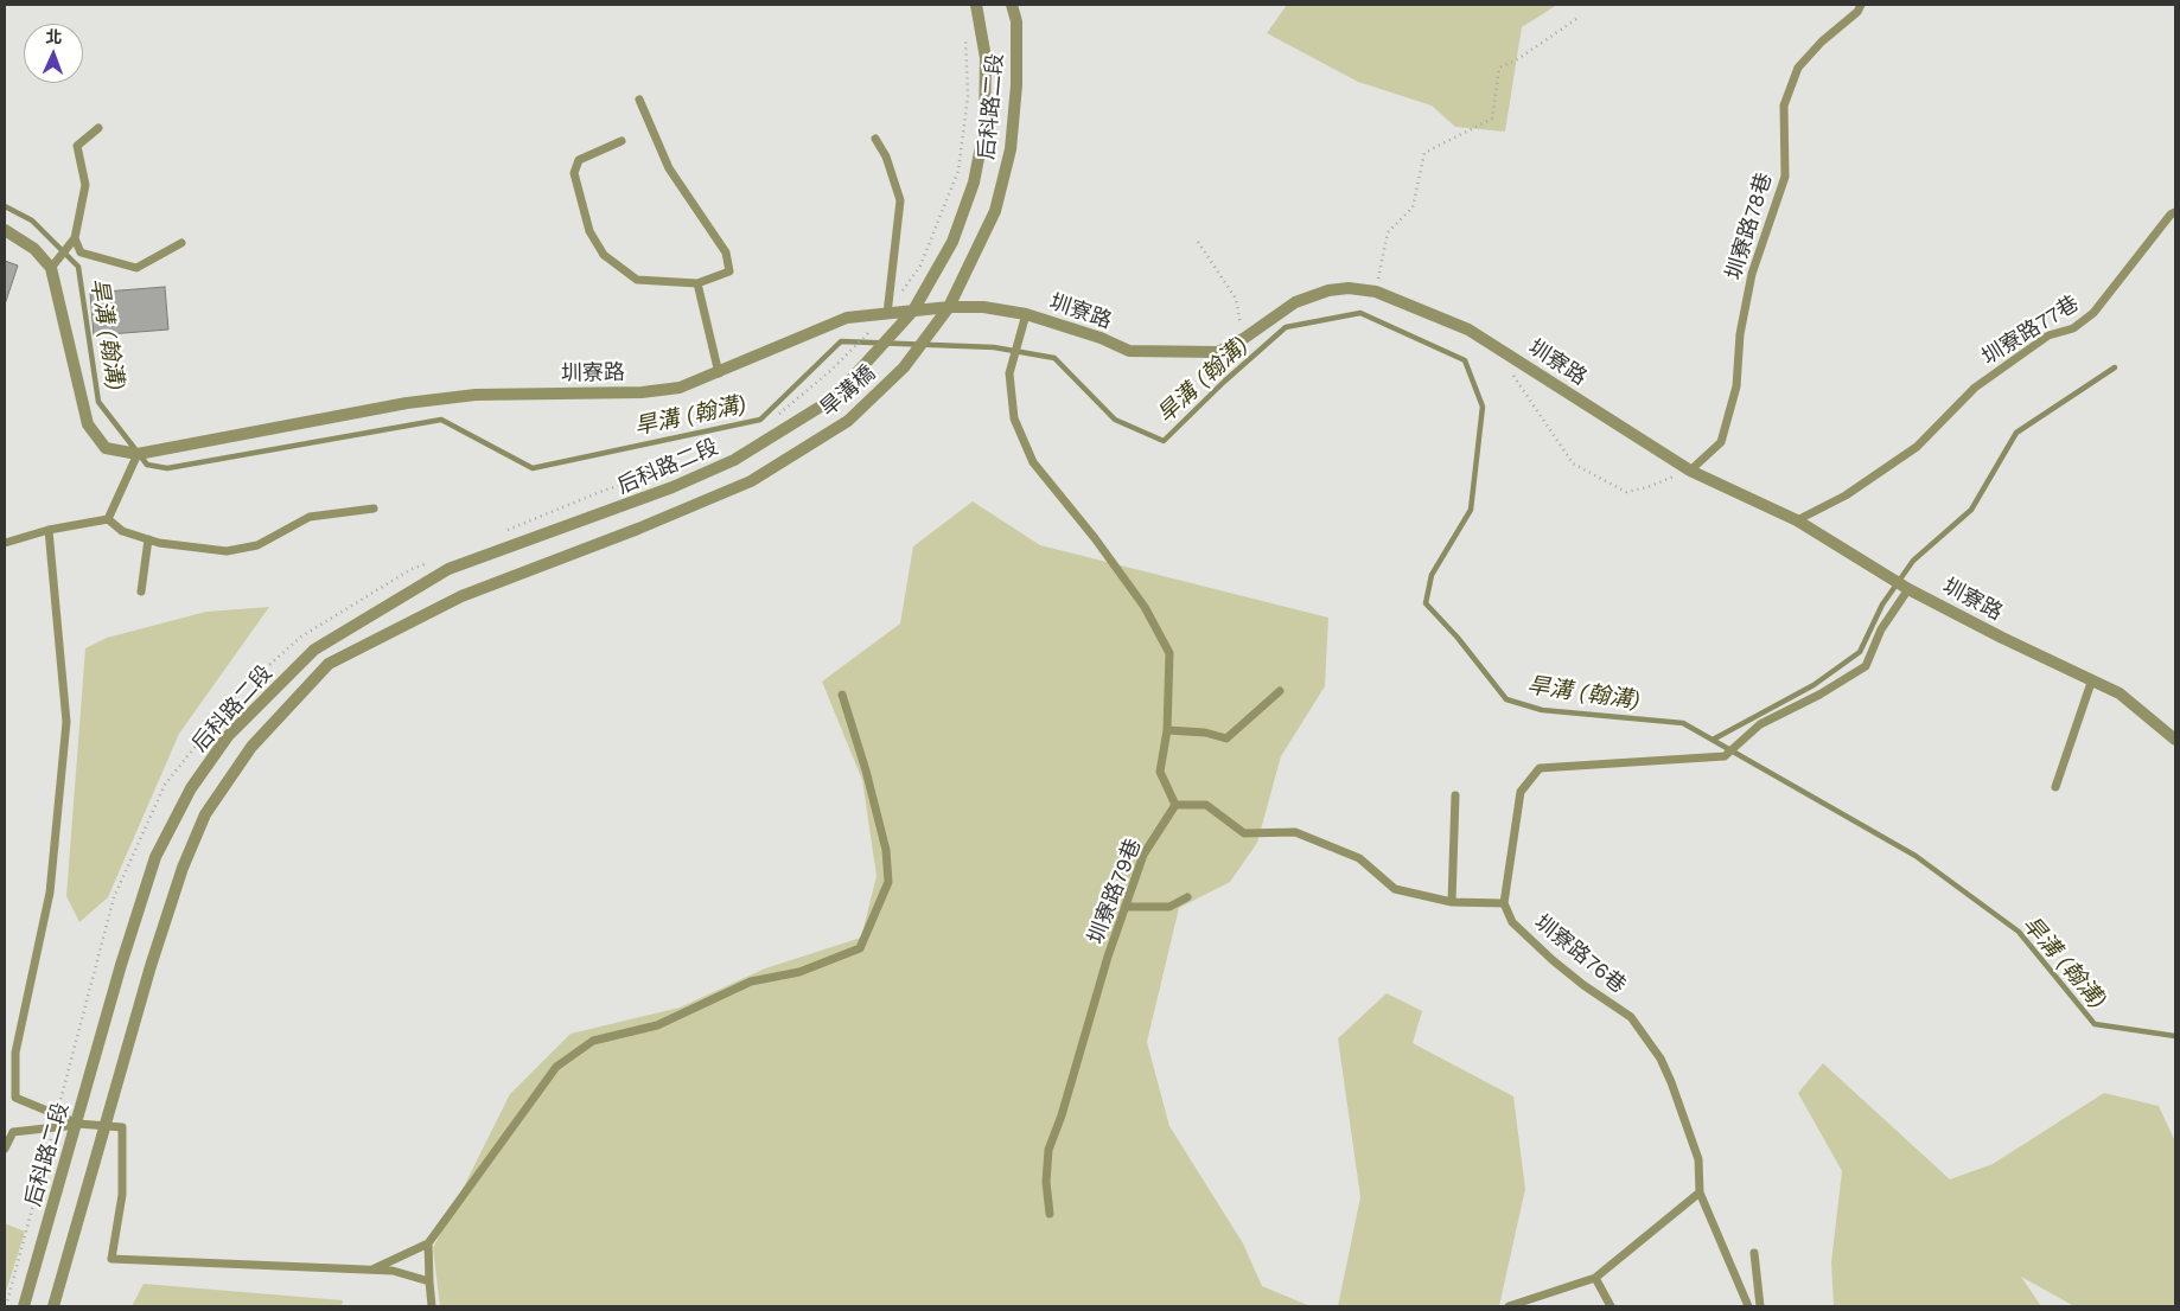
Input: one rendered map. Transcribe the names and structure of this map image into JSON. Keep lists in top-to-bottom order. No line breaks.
{"streets":{"street":["后科路二段","圳寮路","旱溝橋"],"lane":["圳寮路78巷","圳寮路77巷","圳寮路79巷","圳寮路76巷"]},"crossings":[["后科路二段","圳寮路"],["后科路二段","旱溝橋"],["圳寮路78巷","圳寮路"],["圳寮路","圳寮路77巷"],["圳寮路","旱溝橋"]],"water":["旱溝 (翰溝)"],"north":"top"}
